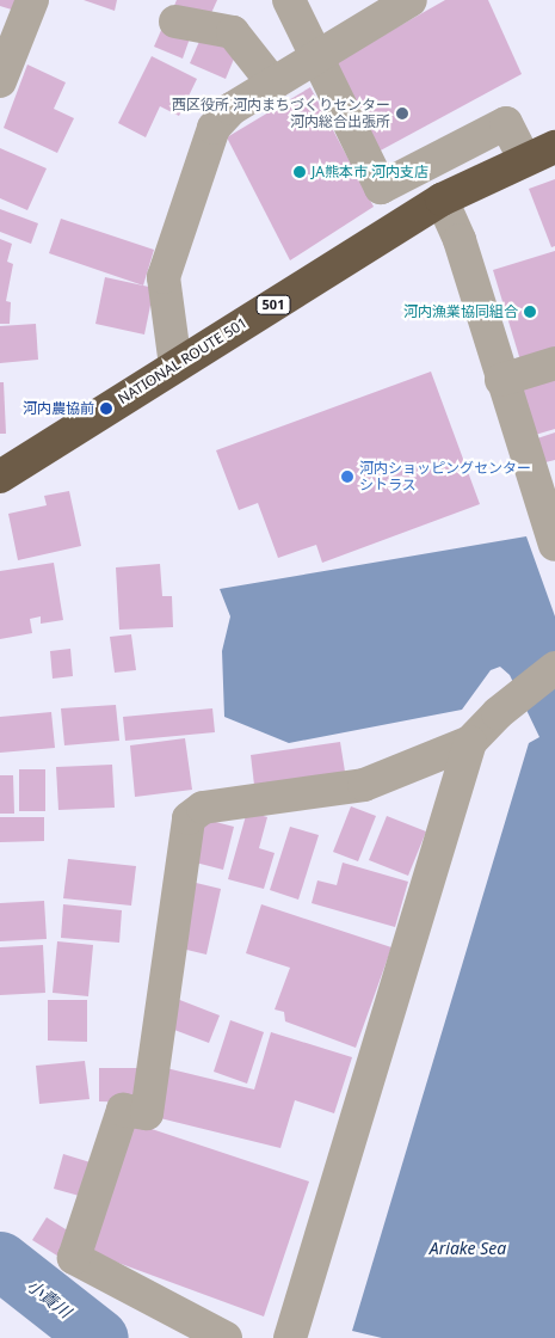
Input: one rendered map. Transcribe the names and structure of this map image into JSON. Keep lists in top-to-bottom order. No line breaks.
{"streets":{"highway":["501","NATIONAL ROUTE 501"]},"water":["Ariake Sea","小責川"],"places":["西区役所 河内まちづくりセンター 河内総合出張所","JA熊本市 河内支店","河内漁業協同組合","河内農協前","河内ショッピングセンター シトラス"]}
